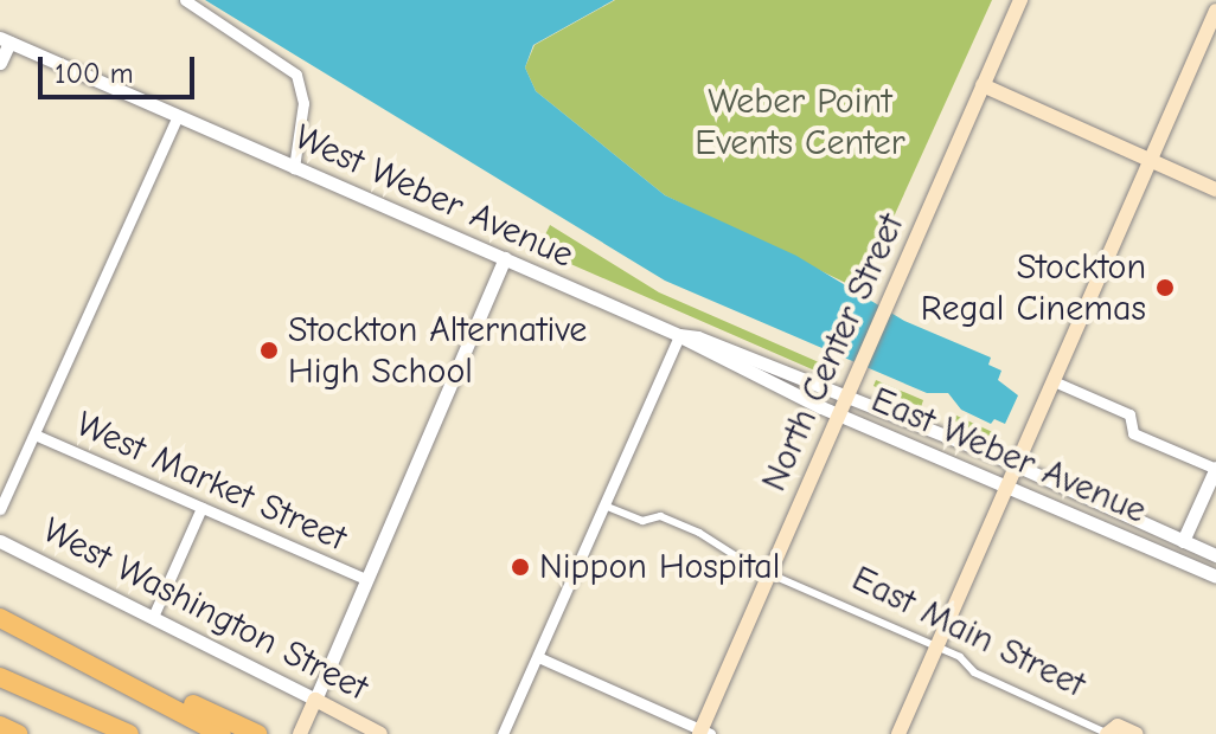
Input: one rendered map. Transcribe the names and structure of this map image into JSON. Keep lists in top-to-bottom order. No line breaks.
{"streets":{"main road":["North Center Street","West Washington Street","East Main Street"],"street":["West Weber Avenue","East Weber Avenue","West Market Street"]},"crossings":[["West Weber Avenue","North Center Street"],["West Weber Avenue","East Weber Avenue"],["North Center Street","East Weber Avenue"],["North Center Street","East Main Street"]],"parks":["Weber Point Events Center"],"places":["Stockton Regal Cinemas","Stockton Alternative High School","Nippon Hospital"],"scale_bar":"100 m"}
